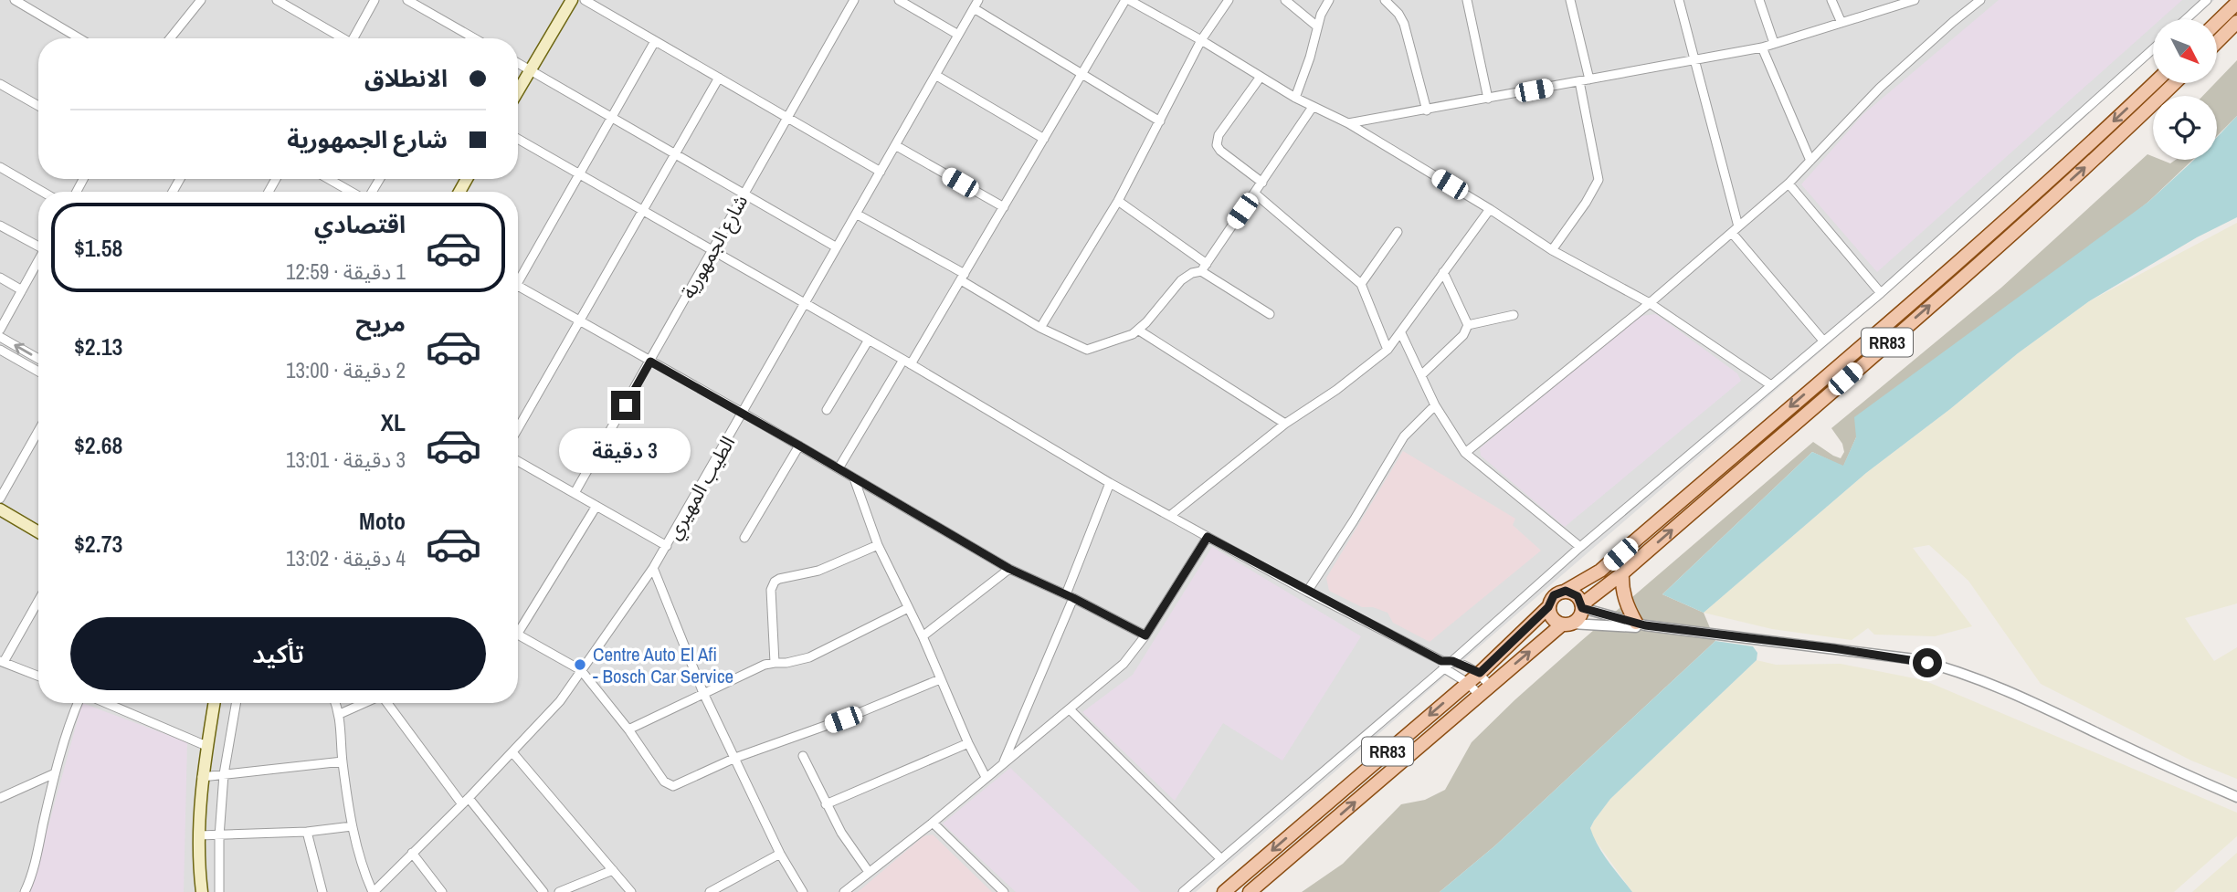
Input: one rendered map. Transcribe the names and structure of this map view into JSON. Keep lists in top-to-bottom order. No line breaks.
{"streets":{"main road":["RR83"],"street":["شارع الجمهورية","الطيب المهيري"]},"places":["Centre Auto El Afi - Bosch Car Service"],"north":"bottom right","page":{"banner":["الانطلاق","شارع الجمهورية"],"list":[{"name":"اقتصادي","note":"1 دقيقة · 12:59","value":"$1.58"},{"name":"مريح","note":"2 دقيقة · 13:00","value":"$2.13"},{"name":"XL","note":"3 دقيقة · 13:01","value":"$2.68"},{"name":"Moto","note":"4 دقيقة · 13:02","value":"$2.73"}],"bubble":"3 دقيقة","buttons":"تأكيد"}}
